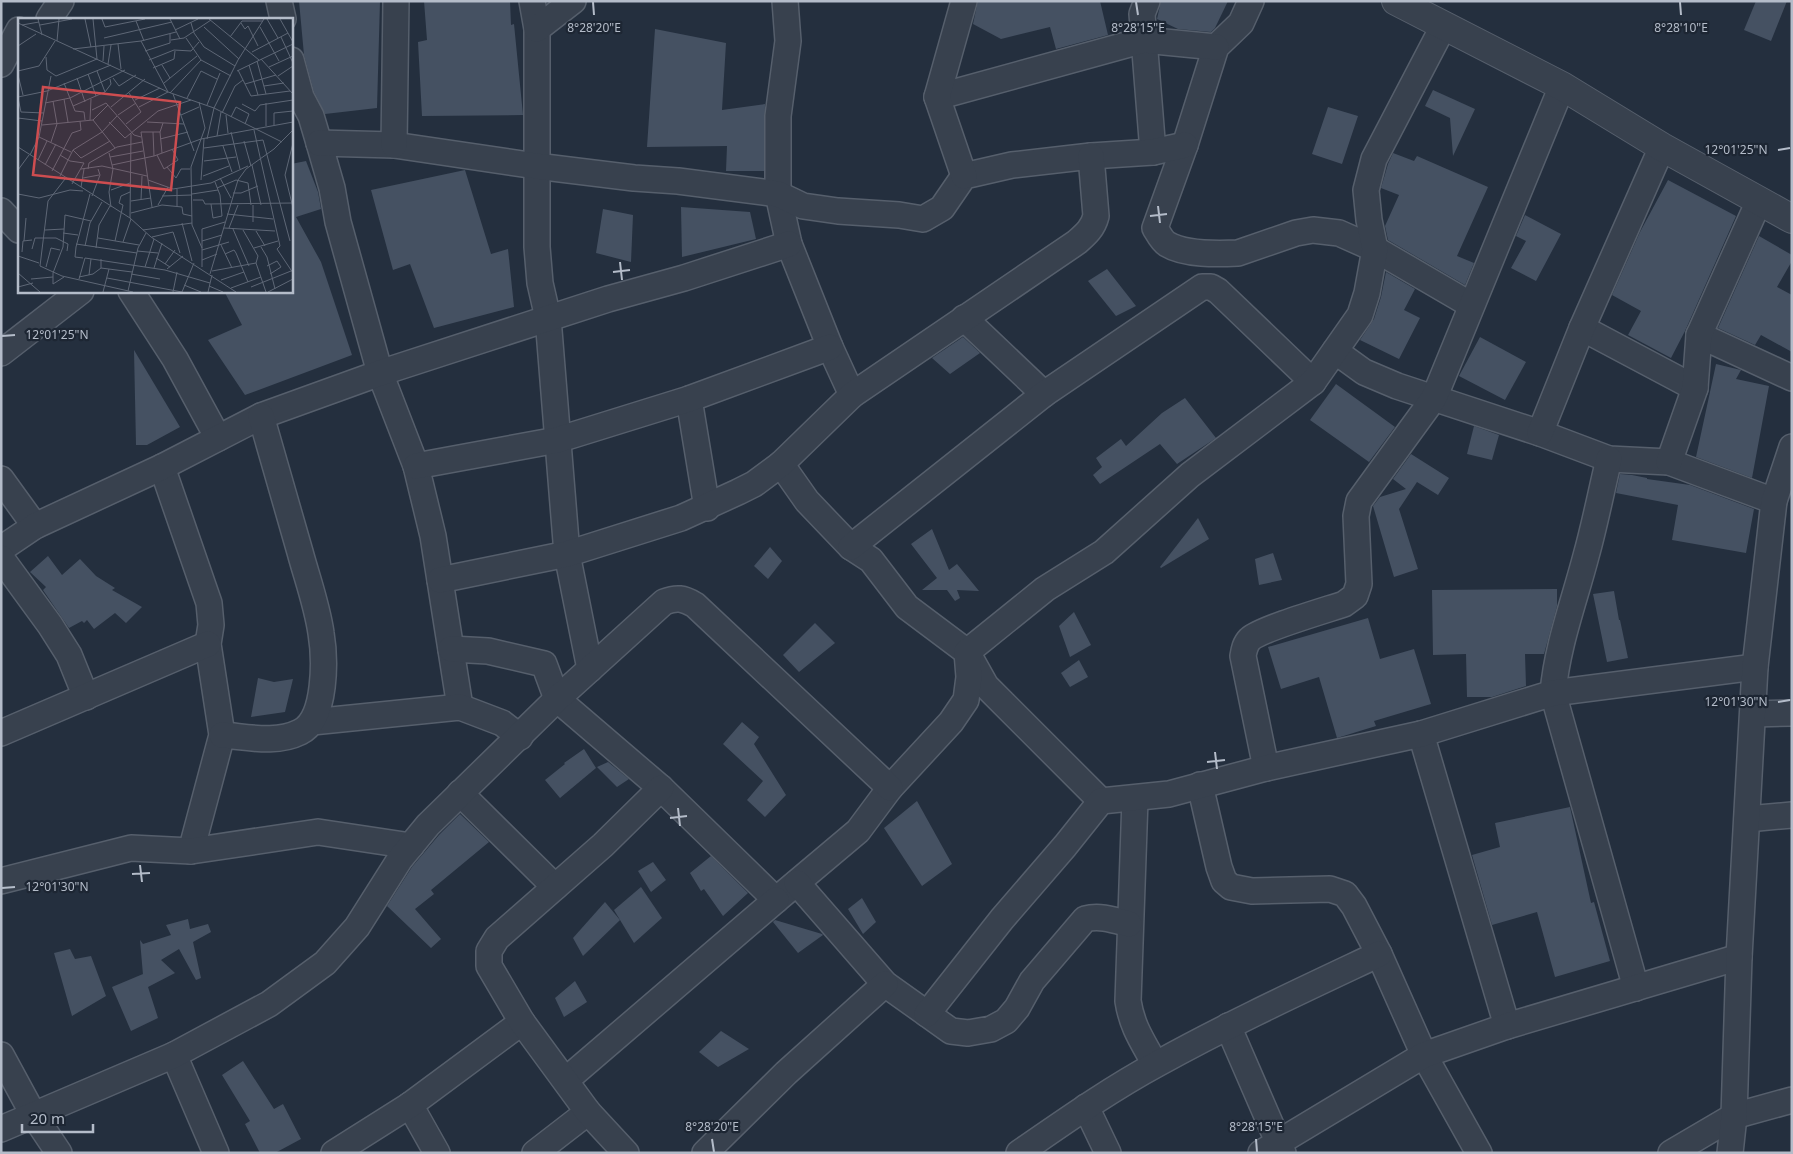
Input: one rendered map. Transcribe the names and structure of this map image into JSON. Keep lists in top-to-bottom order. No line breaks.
{"scale_bar":"20 m","coordinates":["8°28'20\"E","8°28'15\"E","8°28'10\"E","12°01'25\"N","12°01'30\"N"]}
